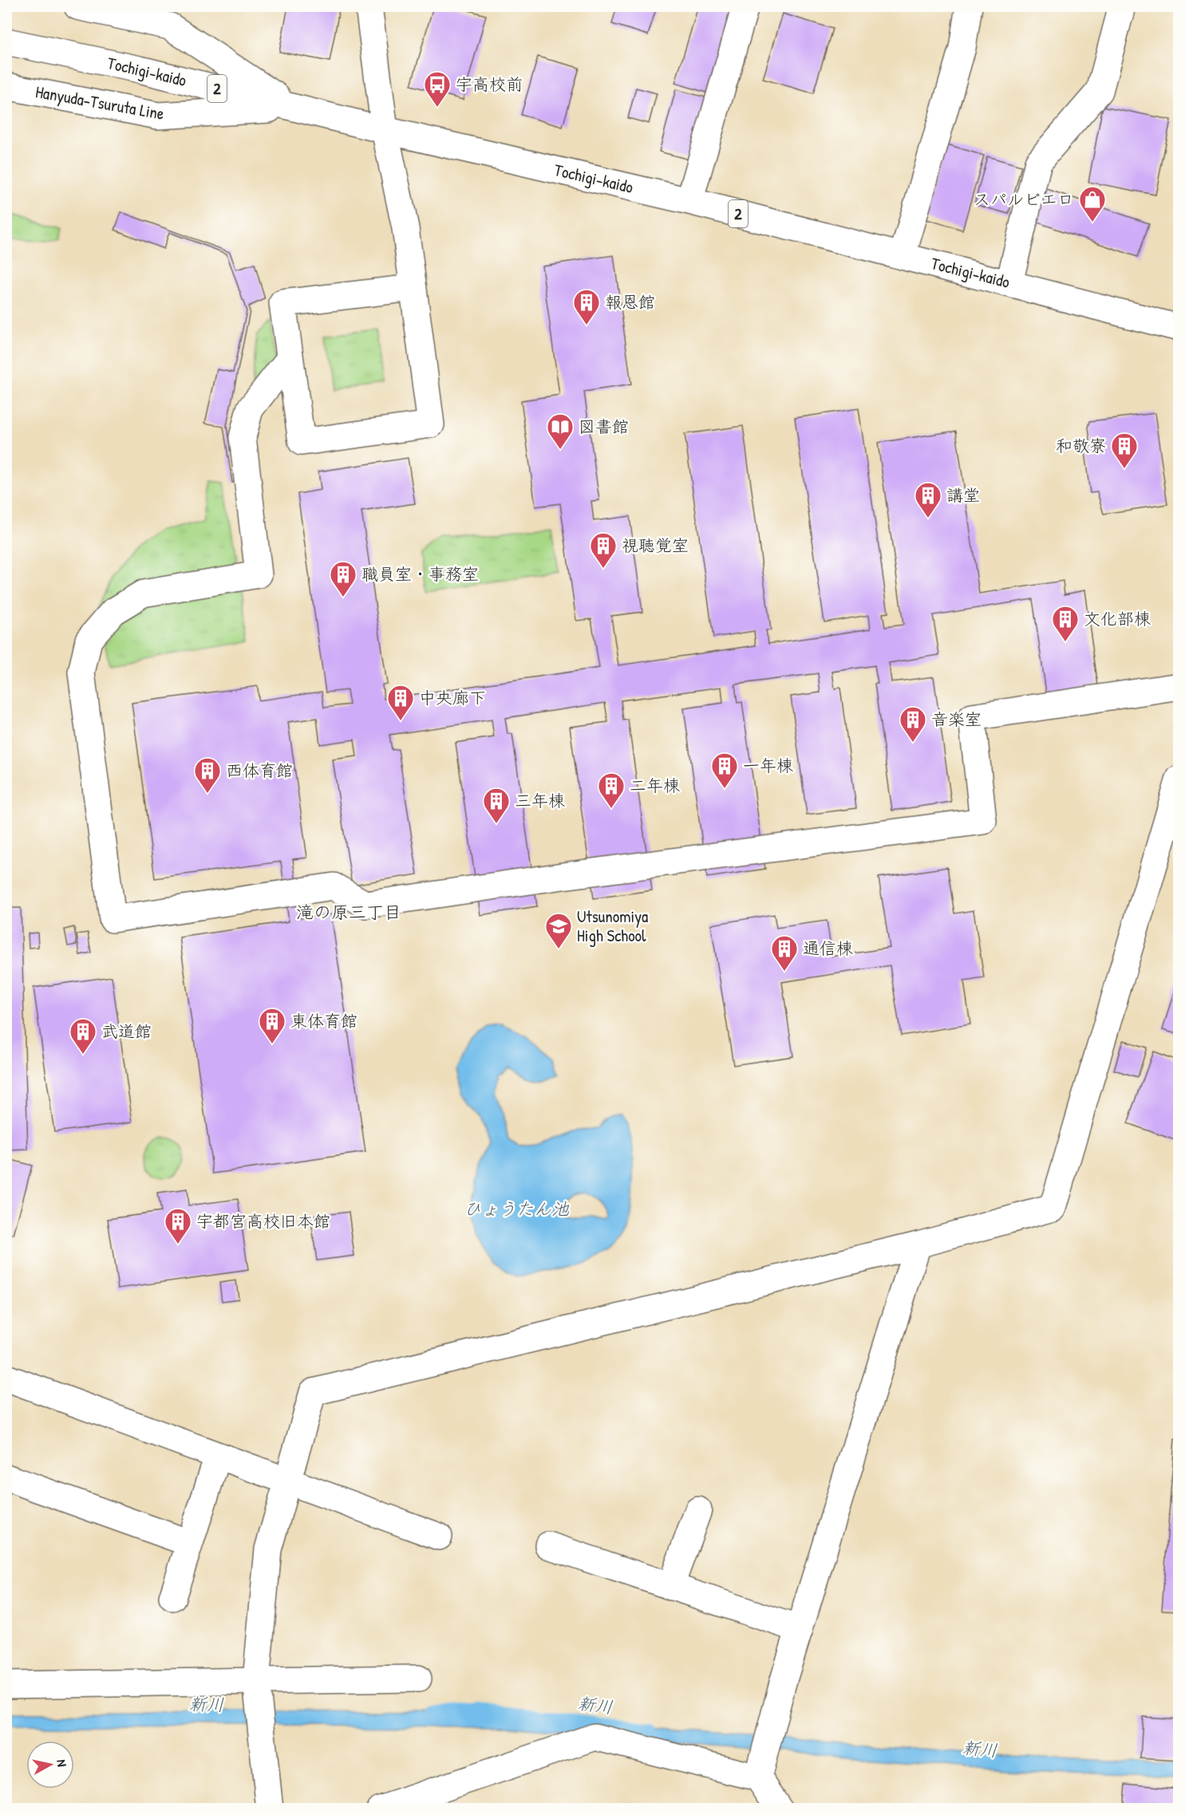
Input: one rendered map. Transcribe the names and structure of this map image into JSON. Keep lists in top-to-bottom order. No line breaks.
{"streets":{"street":["Tochigi-kaido","2","Hanyuda-Tsuruta Line"]},"crossings":[["Tochigi-kaido","Hanyuda-Tsuruta Line"]],"districts":["滝の原三丁目"],"water":["ひょうたん池","新川"],"places":{"bus stop":["宇高校前"],"shop":["スパルビエロ"],"building":["報恩館","和敬寮","講堂","視聴覚室","職員室・事務室","文化部棟","中央廊下","音楽室","一年棟","西体育館","二年棟","三年棟","通信棟","東体育館","武道館","宇都宮高校旧本館"],"library":["図書館"],"school or university":["Utsunomiya High School"]},"north":"right"}
